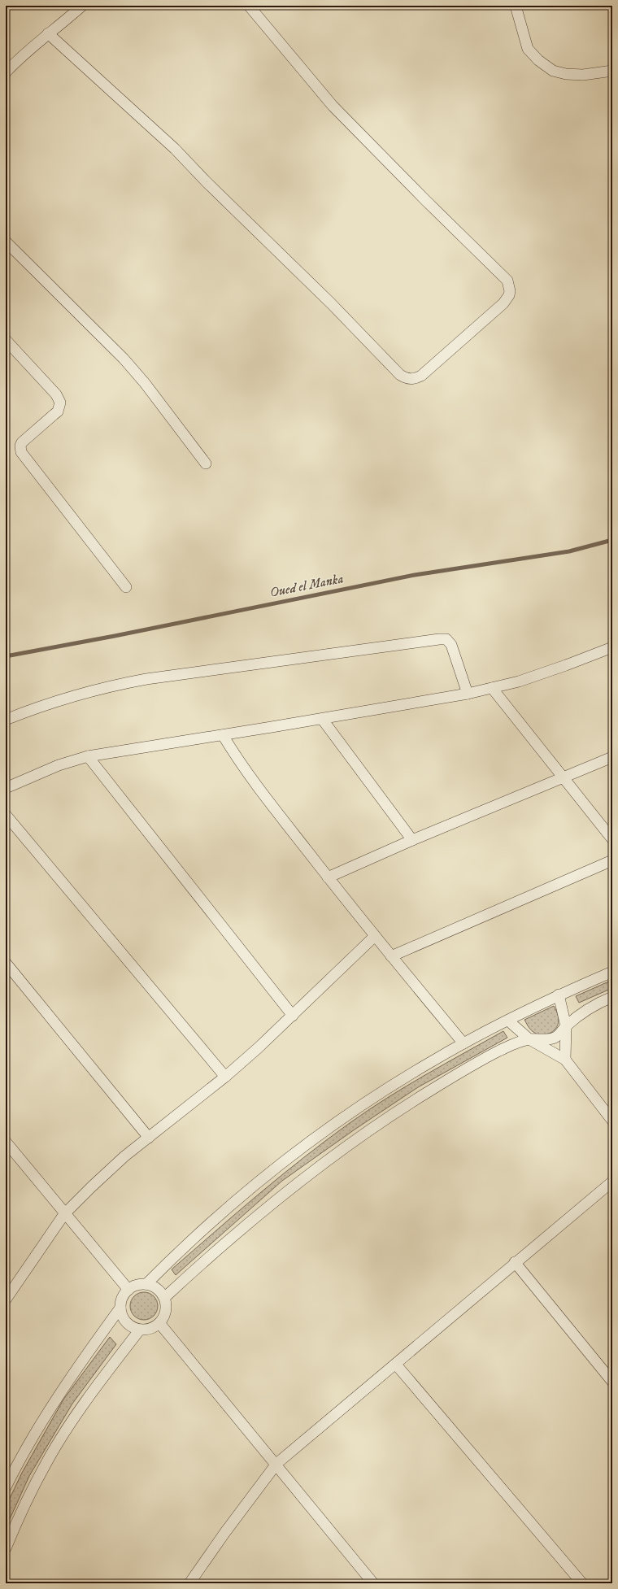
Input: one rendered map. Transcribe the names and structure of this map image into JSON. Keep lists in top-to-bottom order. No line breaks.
{"water":["Oued el Manka"]}
